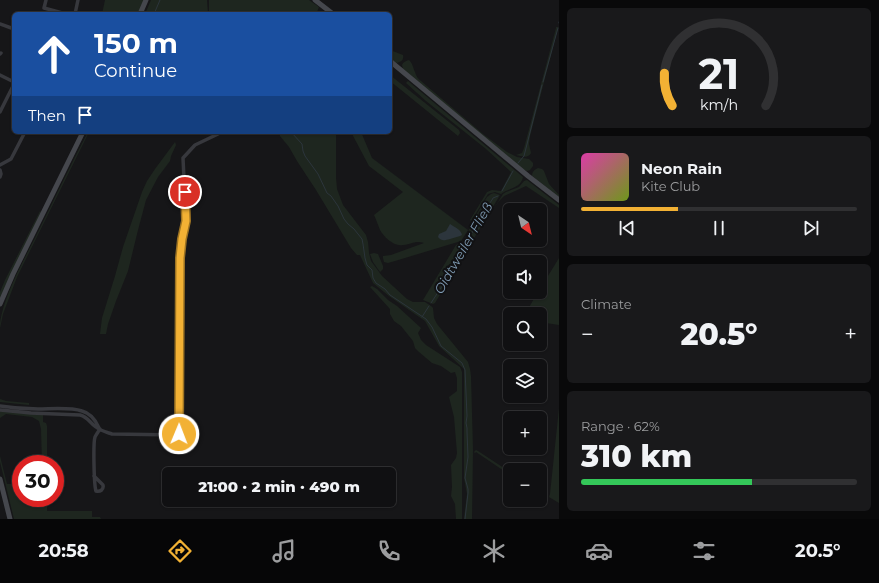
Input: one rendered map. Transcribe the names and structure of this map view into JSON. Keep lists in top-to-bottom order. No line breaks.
{"water":["Oidtweiler Fließ"],"north":"bottom right","page":{"turn":["150 m","Continue"],"then":"Then","song":["Neon Rain","Kite Club"],"map_buttons":["+","−"],"tile":["Climate",["Range · 62%","310 km"]],"heat":["−","20.5°","+"],"limit":"30","trip":"21:00 · 2 min · 490 m","tabs":["20:58","20.5°"],"gauge":["21","km/h"]}}
